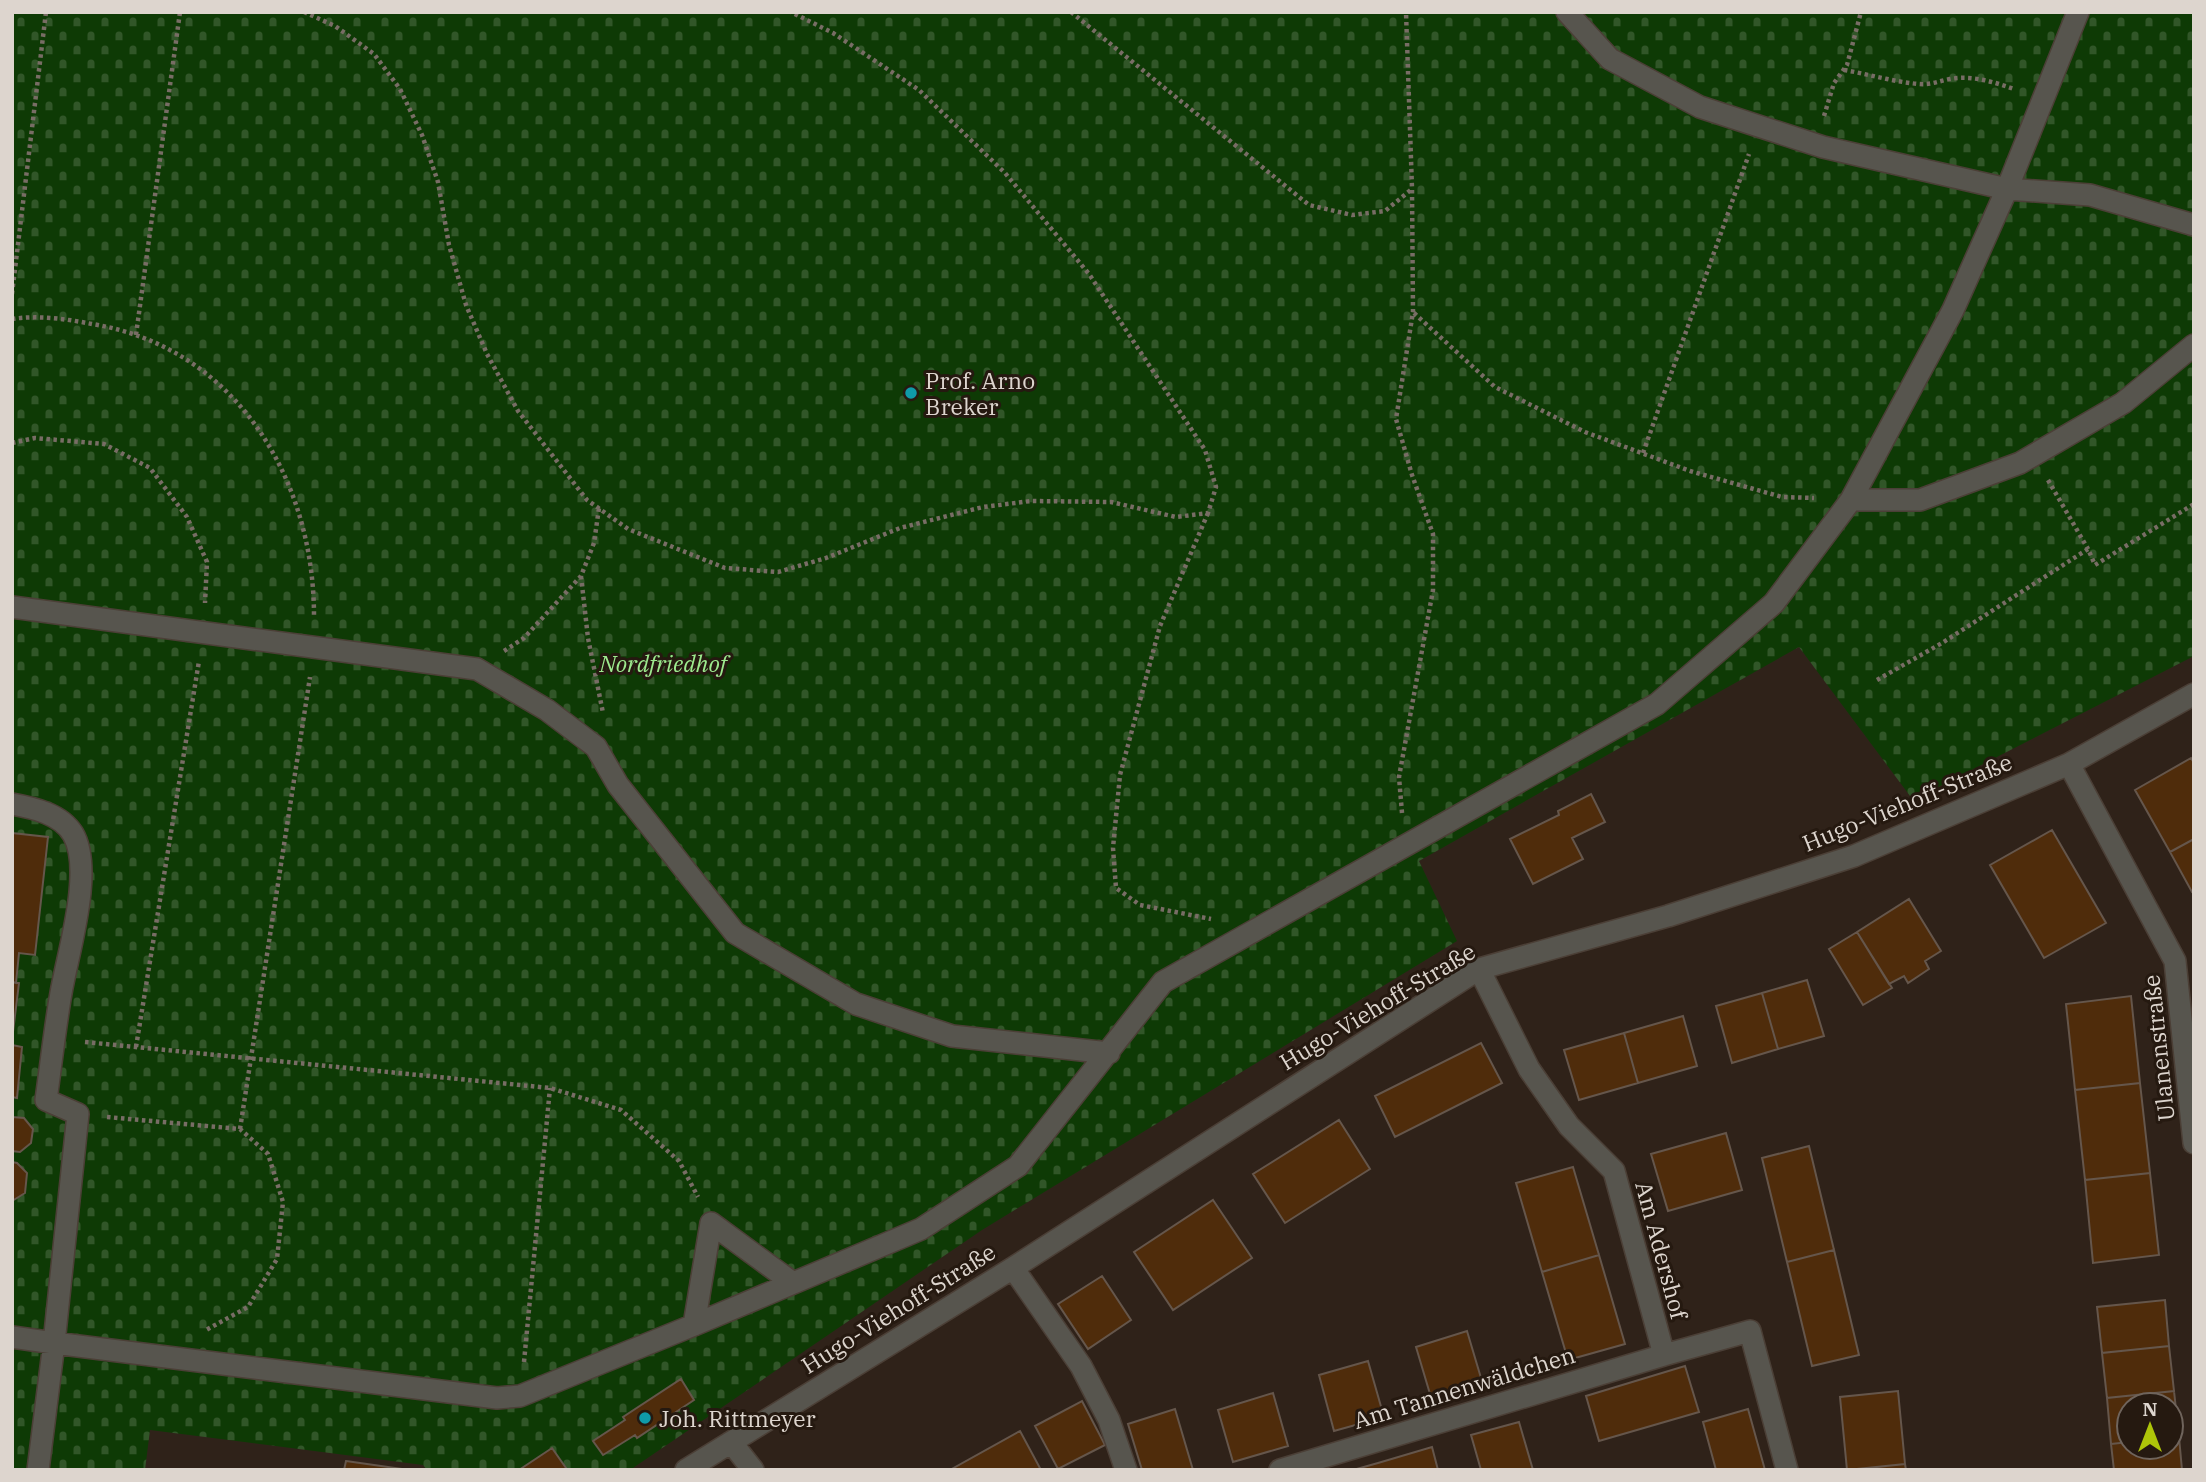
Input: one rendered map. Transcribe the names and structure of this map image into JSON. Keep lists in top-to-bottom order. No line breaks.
{"streets":{"street":["Hugo-Viehoff-Straße","Ulanenstraße","Am Adershof","Am Tannenwäldchen"]},"crossings":[["Hugo-Viehoff-Straße","Ulanenstraße"],["Hugo-Viehoff-Straße","Am Adershof"],["Am Adershof","Am Tannenwäldchen"]],"parks":["Nordfriedhof"],"places":["Prof. Arno Breker","Joh. Rittmeyer"],"north":"top"}
